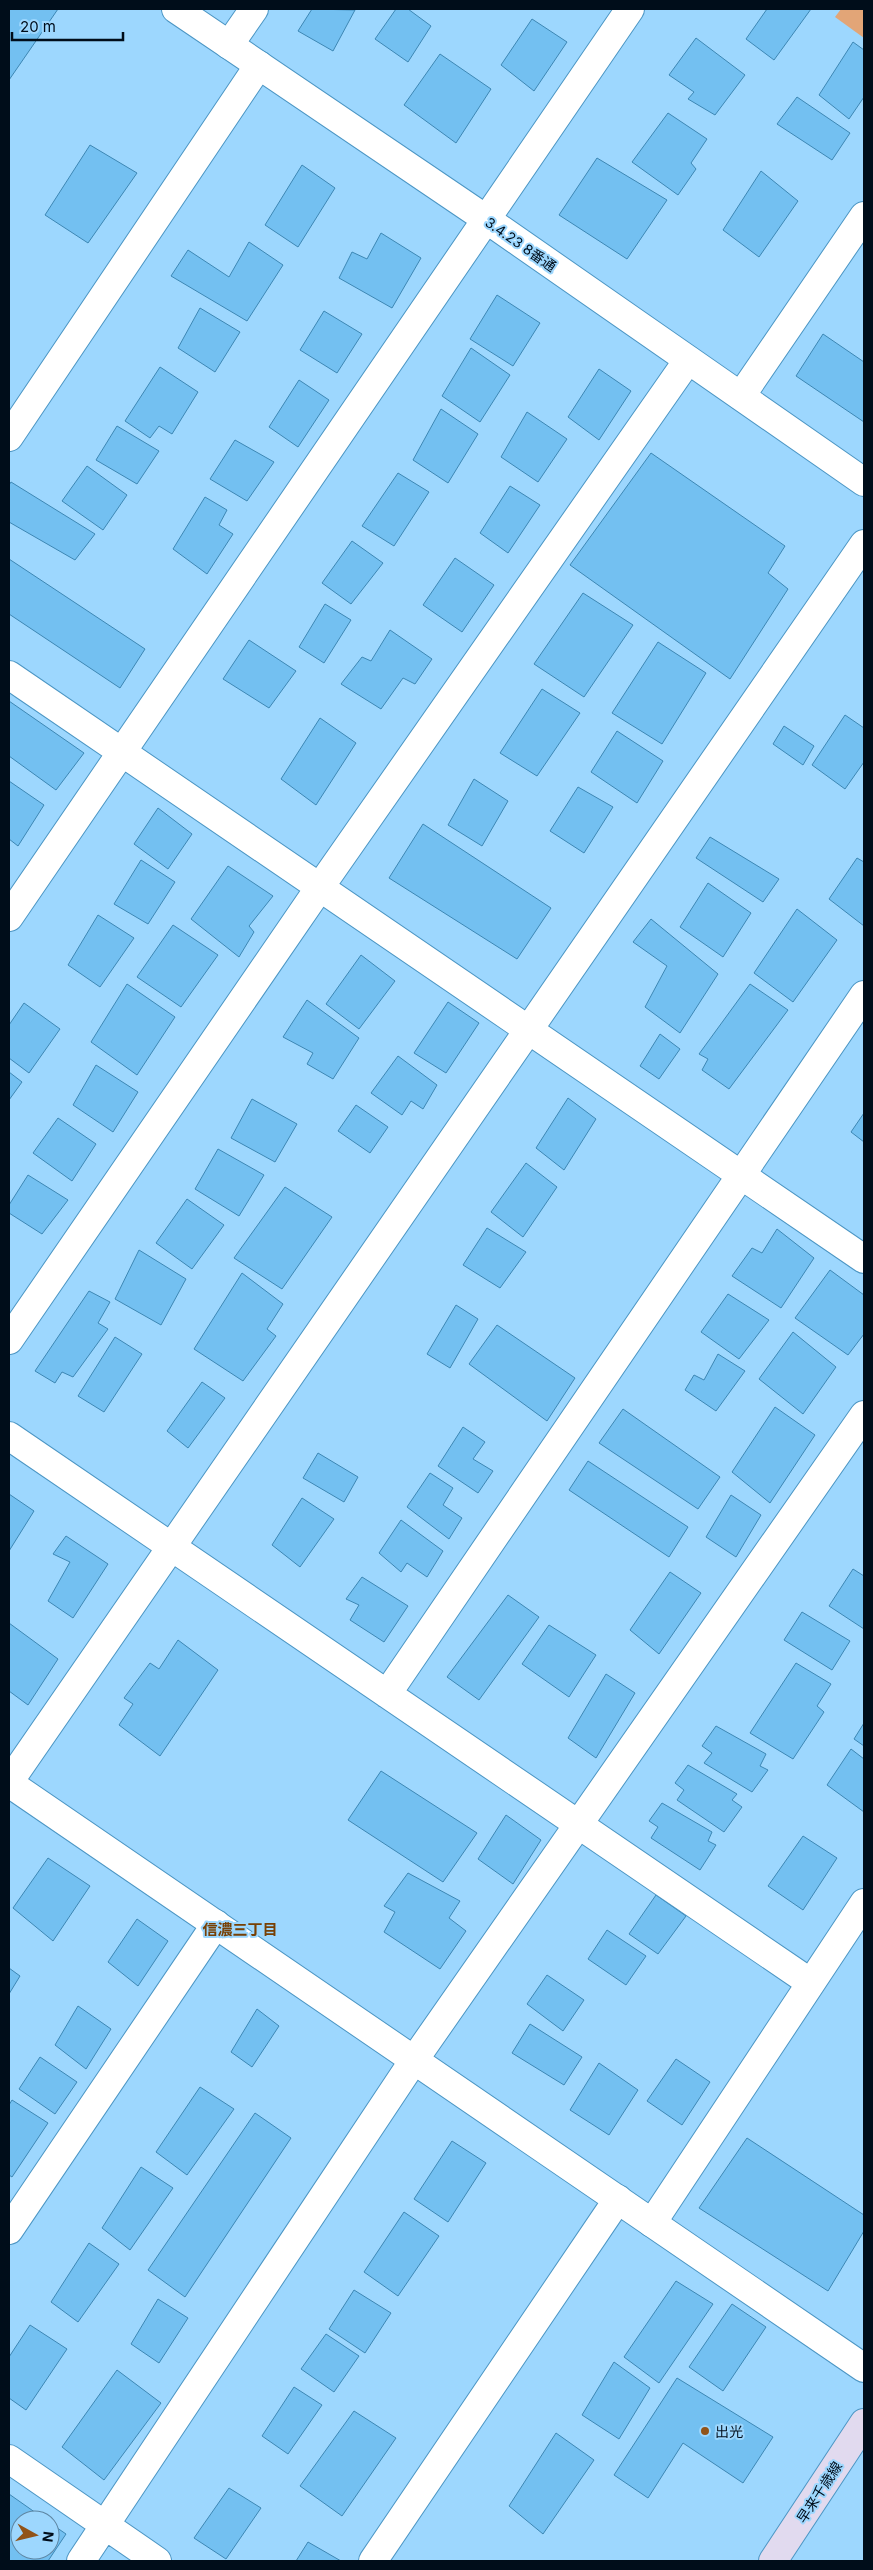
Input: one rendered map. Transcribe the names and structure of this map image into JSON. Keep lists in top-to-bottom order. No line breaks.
{"streets":{"main road":["早来千歳線"],"street":["3.4.23 8番通"]},"districts":["信濃三丁目"],"places":["出光"],"scale_bar":"20 m","north":"right"}
